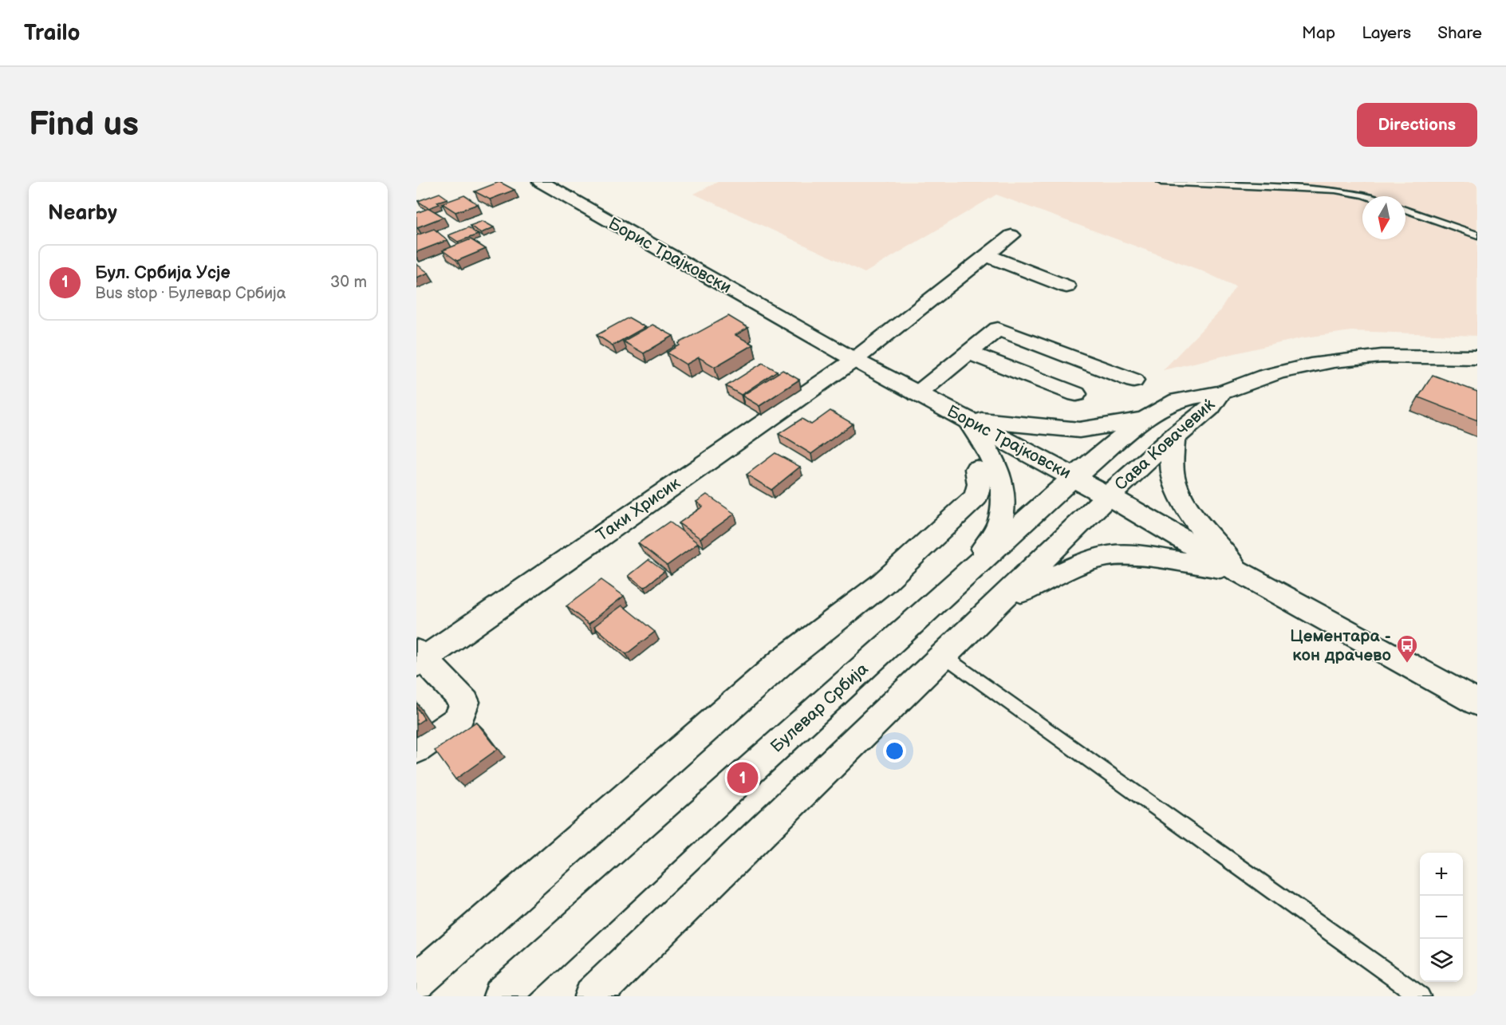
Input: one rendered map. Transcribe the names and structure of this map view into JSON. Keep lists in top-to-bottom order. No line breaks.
{"streets":{"street":["Борис Трајковски","Сава Ковачевиќ","Таки Хрисик","Булевар Србија"]},"crossings":[["Борис Трајковски","Сава Ковачевиќ"],["Борис Трајковски","Таки Хрисик"],["Борис Трајковски","Булевар Србија"],["Сава Ковачевиќ","Булевар Србија"]],"places":{"bus stop":["Цементара - кон драчево"]},"north":"bottom","page":{"header":"Trailo","nav":["Map","Layers","Share"],"buttons":"Directions","title":"Find us","heading":"Nearby","list":[{"mark":"1","name":"Бул. Србија Усје","note":"Bus stop · Булевар Србија","value":"30 m"}],"pins":"1","map_buttons":["+","−"]}}
